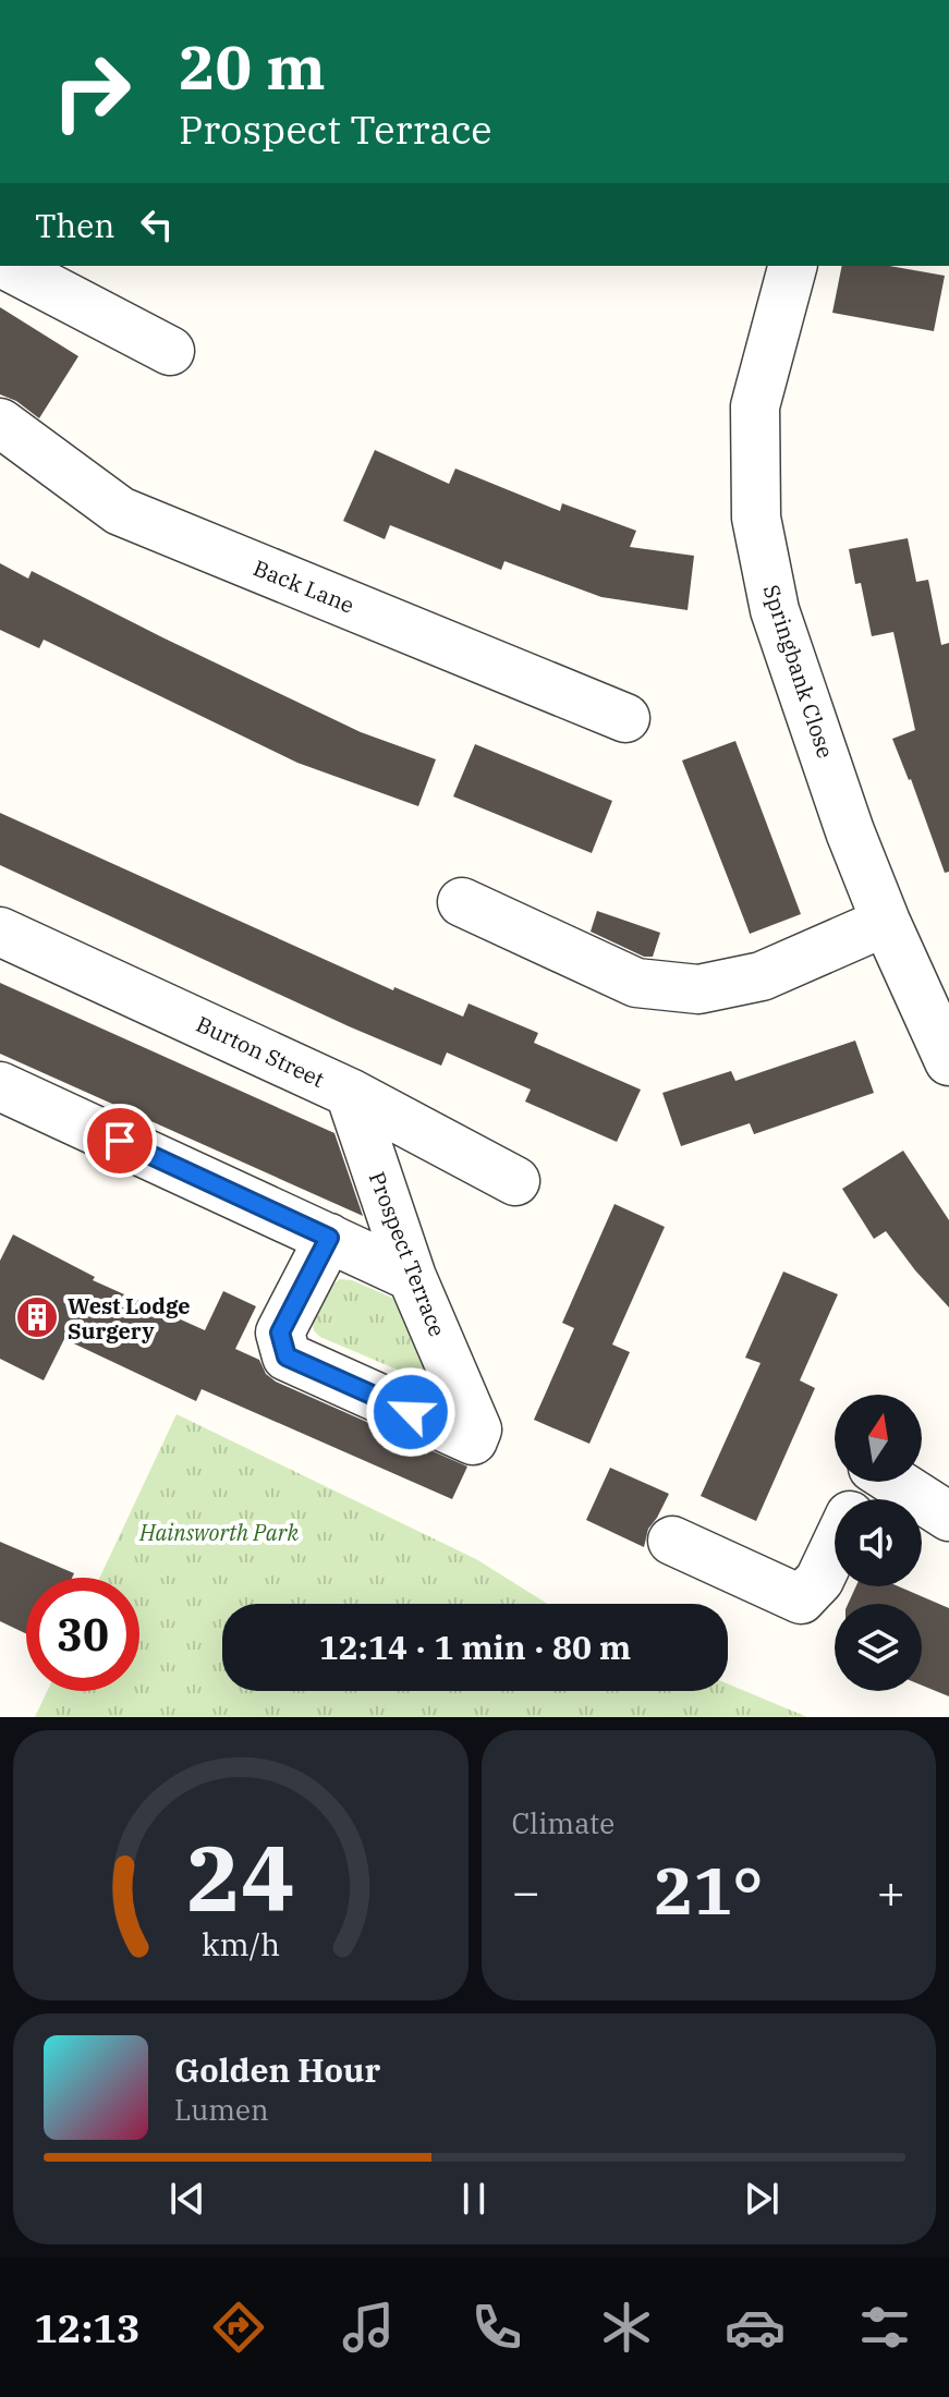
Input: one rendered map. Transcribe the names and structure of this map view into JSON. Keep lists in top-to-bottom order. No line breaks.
{"streets":{"street":["Back Lane","Springbank Close","Burton Street","Prospect Terrace"]},"crossings":[["Burton Street","Prospect Terrace"]],"parks":["Hainsworth Park"],"places":{"building":["West Lodge Surgery"]},"north":"top","page":{"turn":["20 m","Prospect Terrace"],"then":"Then","limit":"30","trip":"12:14 · 1 min · 80 m","tile":"Climate","heat":["−","21°","+"],"song":["Golden Hour","Lumen"],"tabs":"12:13","gauge":["24","km/h"]}}
